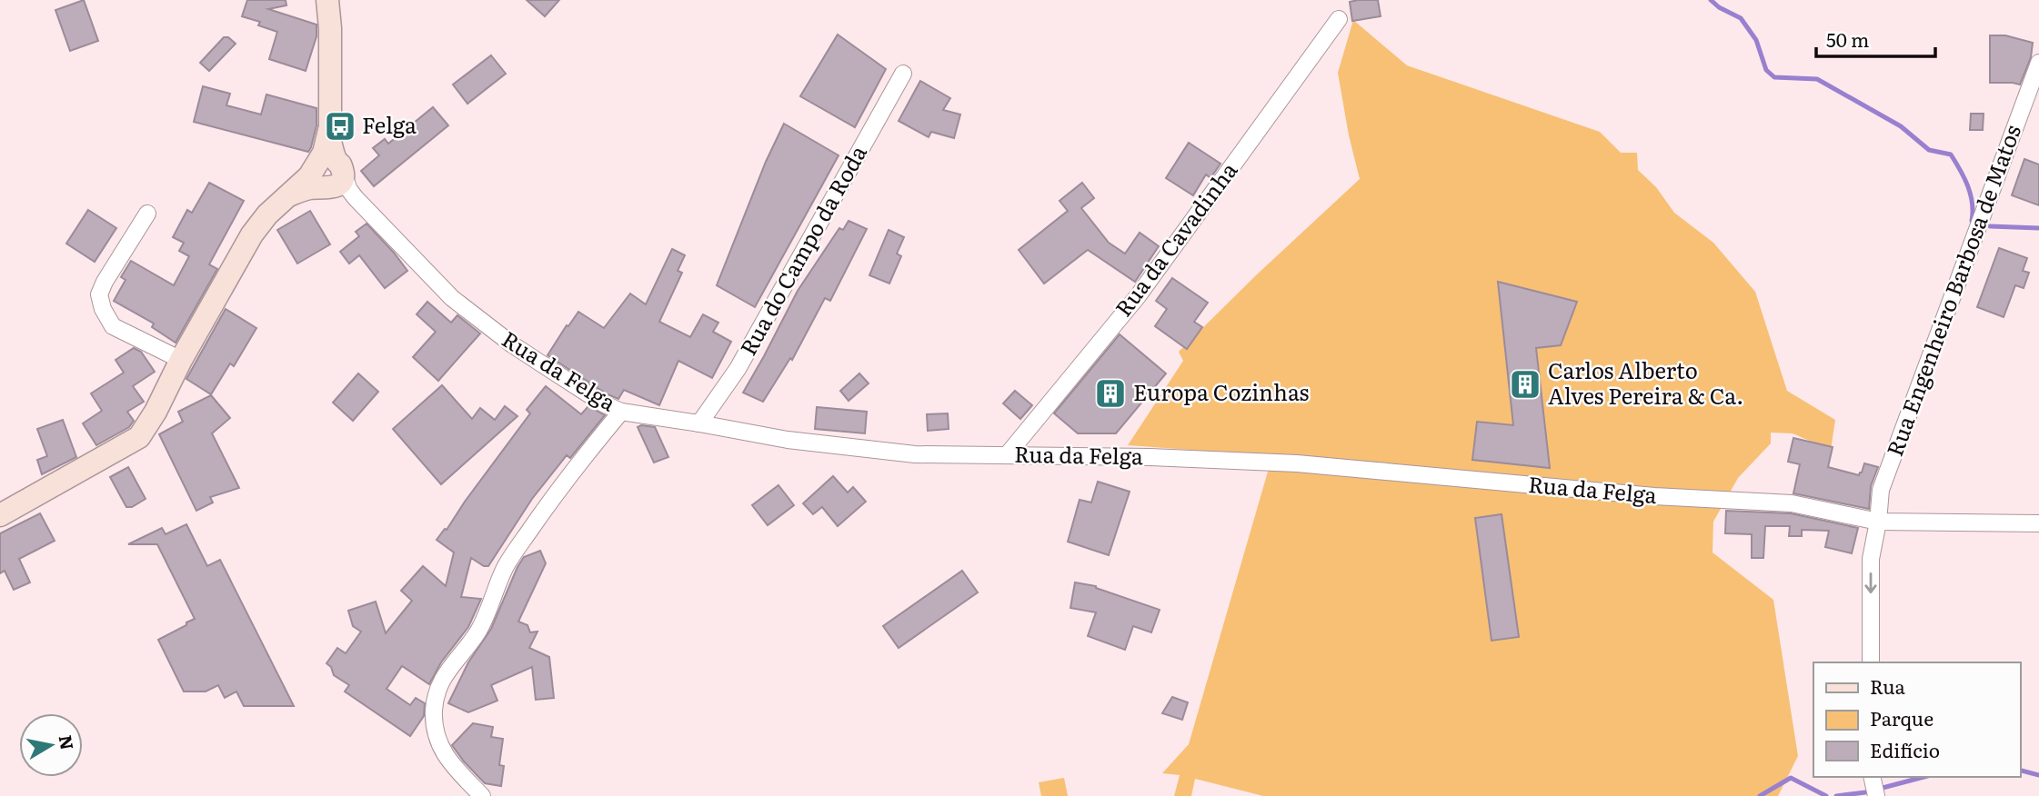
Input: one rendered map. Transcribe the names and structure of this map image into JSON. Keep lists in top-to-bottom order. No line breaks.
{"streets":{"street":["Rua da Cavadinha","Rua do Campo da Roda","Rua Engenheiro Barbosa de Matos","Rua da Felga"]},"crossings":[["Rua da Cavadinha","Rua da Felga"],["Rua do Campo da Roda","Rua da Felga"],["Rua Engenheiro Barbosa de Matos","Rua da Felga"]],"places":{"bus stop":["Felga"],"building":["Carlos Alberto Alves Pereira & Ca.","Europa Cozinhas"]},"legend":["Rua","Parque","Edifício"],"scale_bar":"50 m","north":"right"}
